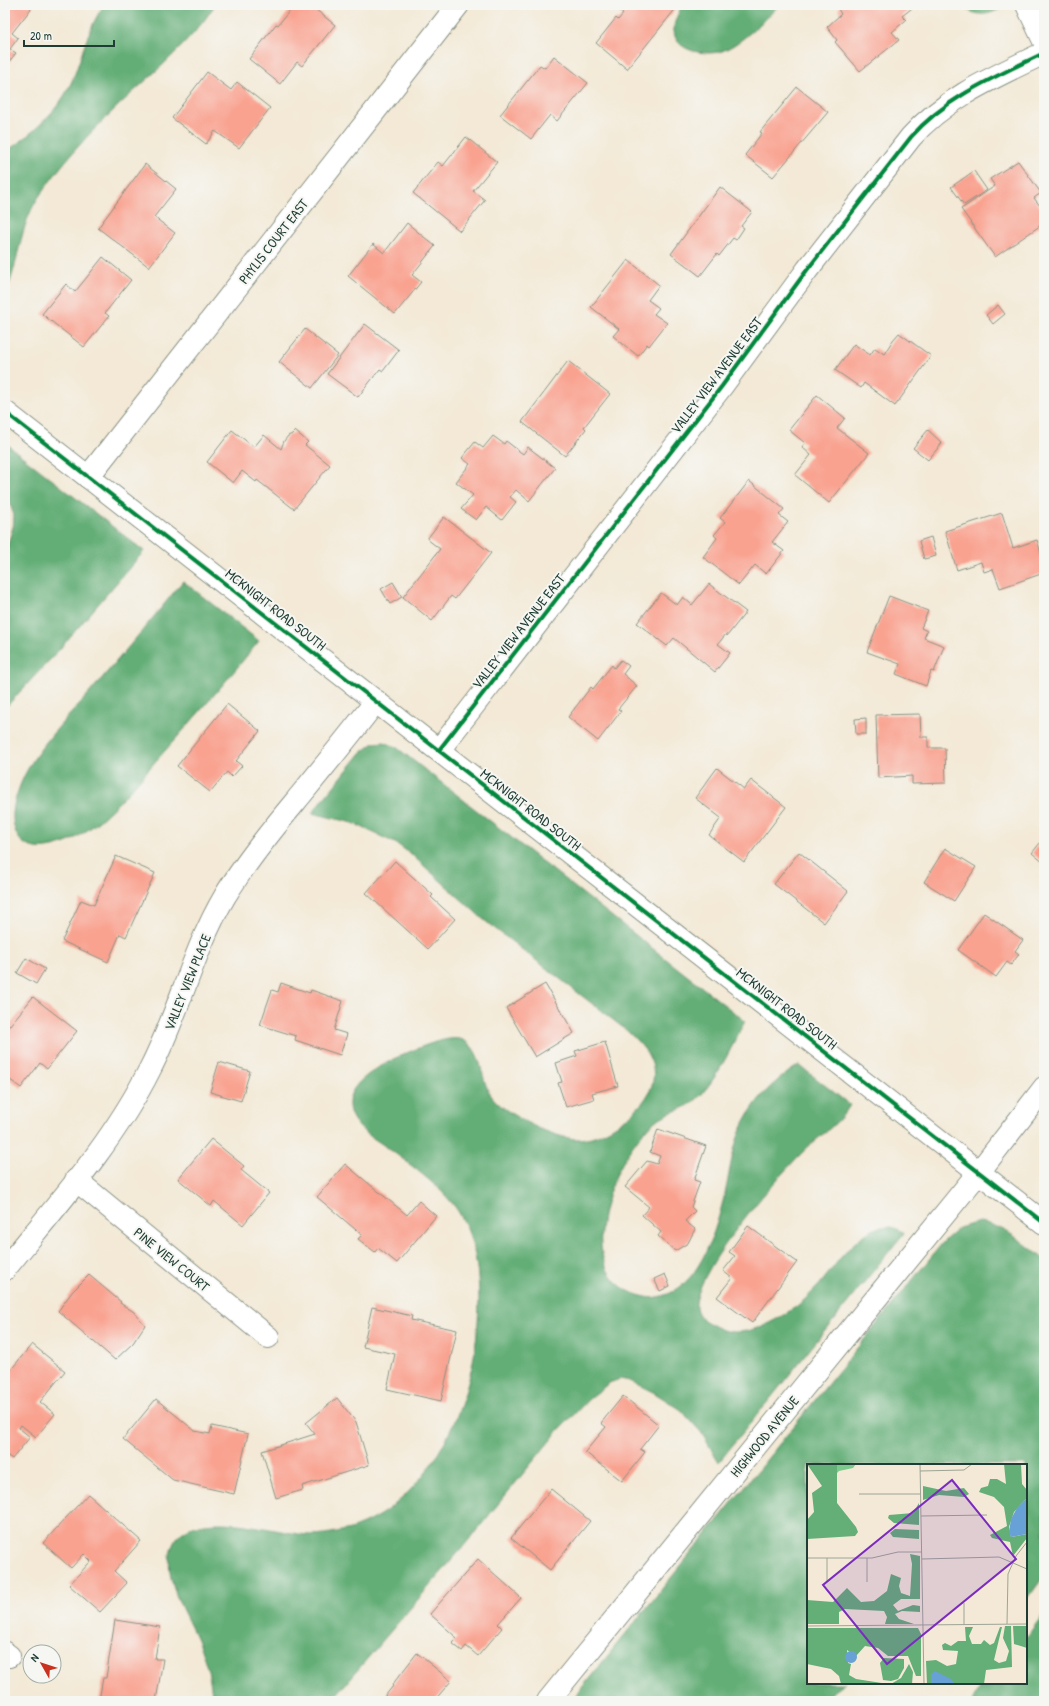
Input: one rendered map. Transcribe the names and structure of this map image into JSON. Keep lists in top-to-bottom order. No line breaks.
{"streets":{"street":["PHYLIS COURT EAST","VALLEY VIEW AVENUE EAST","MCKNIGHT ROAD SOUTH","VALLEY VIEW PLACE","PINE VIEW COURT","HIGHWOOD AVENUE"]},"crossings":[["PHYLIS COURT EAST","MCKNIGHT ROAD SOUTH"],["VALLEY VIEW AVENUE EAST","MCKNIGHT ROAD SOUTH"],["MCKNIGHT ROAD SOUTH","VALLEY VIEW PLACE"],["MCKNIGHT ROAD SOUTH","HIGHWOOD AVENUE"],["VALLEY VIEW PLACE","PINE VIEW COURT"]],"scale_bar":"20 m","north":"top left"}
